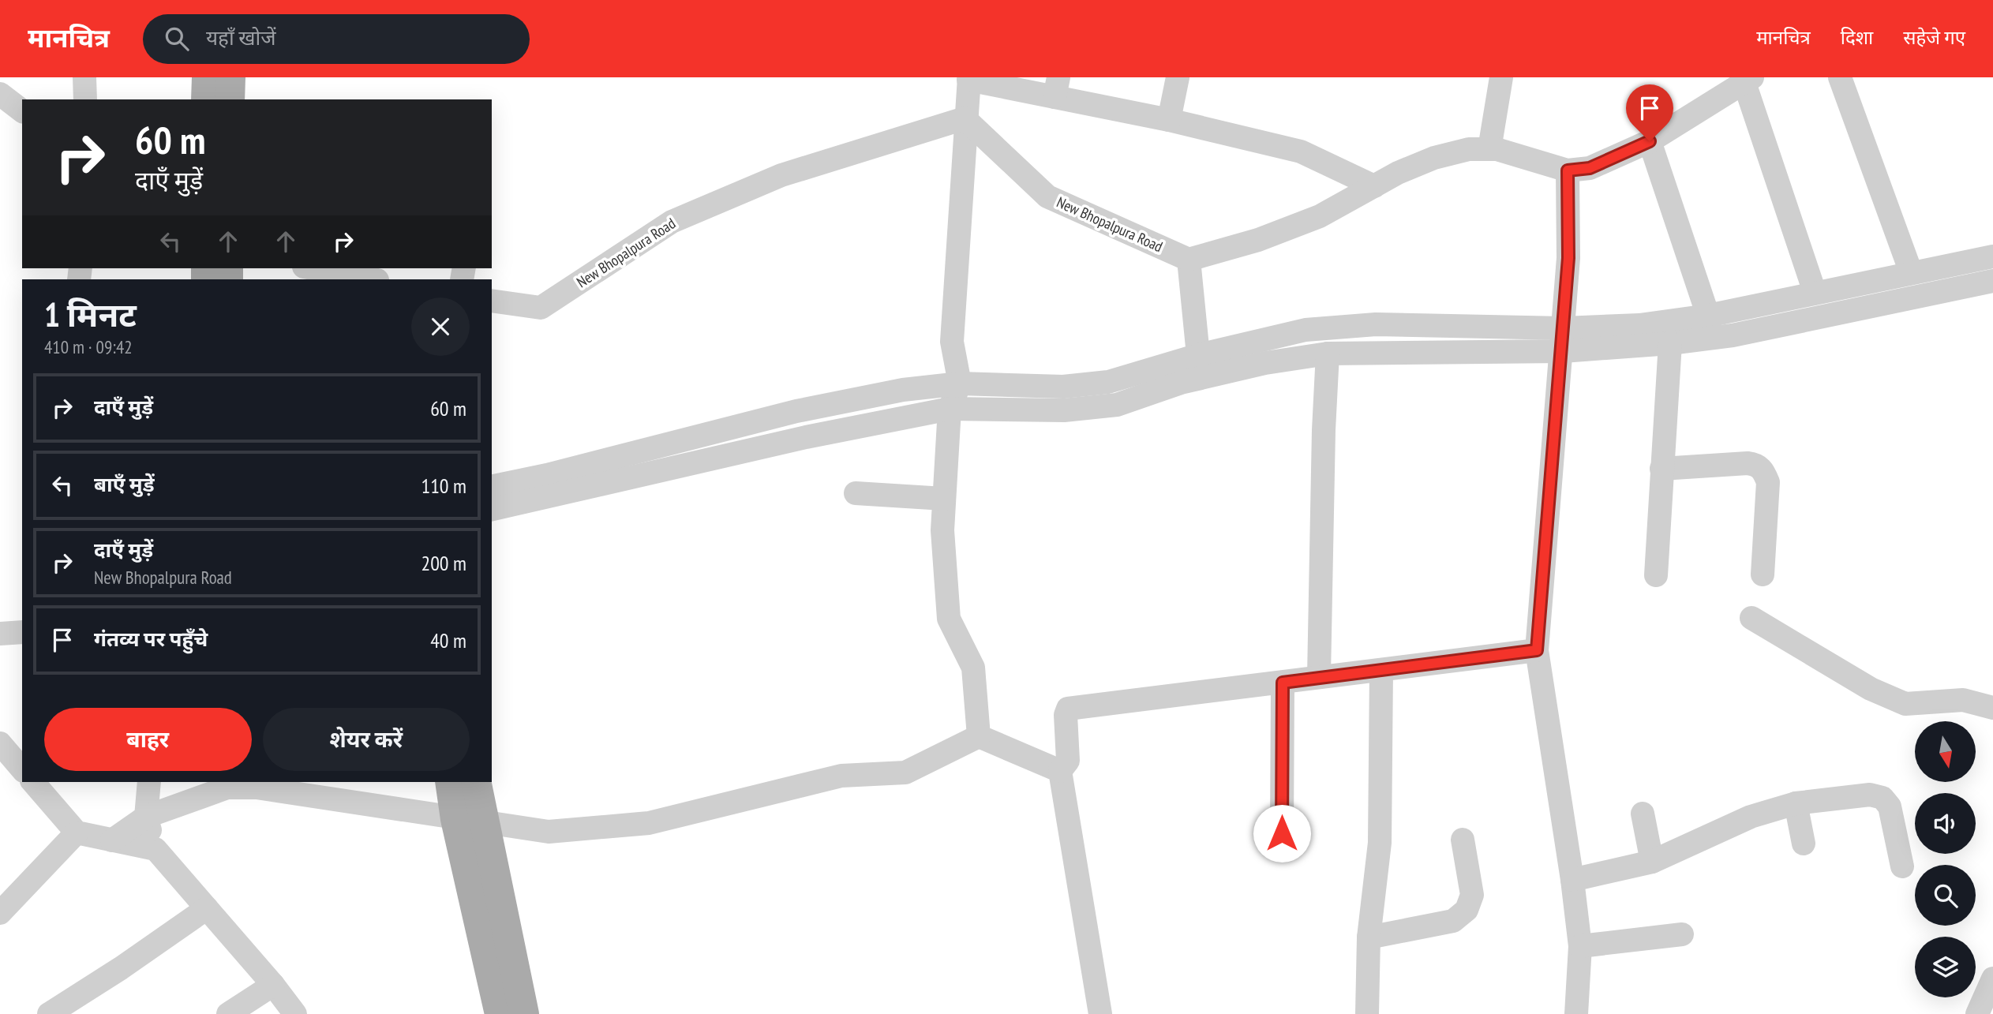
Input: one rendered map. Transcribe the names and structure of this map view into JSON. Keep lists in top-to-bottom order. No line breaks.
{"streets":{"street":["New Bhopalpura Road"]},"north":"bottom","page":{"header":"मानचित्र","search":"यहाँ खोजें","nav":["मानचित्र","दिशा","सहेजे गए"],"turn":["60 m","दाएँ मुड़ें"],"heading":["1 मिनट","410 m · 09:42"],"list":[{"name":"दाएँ मुड़ें","value":"60 m"},{"name":"बाएँ मुड़ें","value":"110 m"},{"name":"दाएँ मुड़ें","note":"New Bhopalpura Road","value":"200 m"},{"name":"गंतव्य पर पहुँचे","value":"40 m"}],"buttons":["बाहर","शेयर करें"]}}
